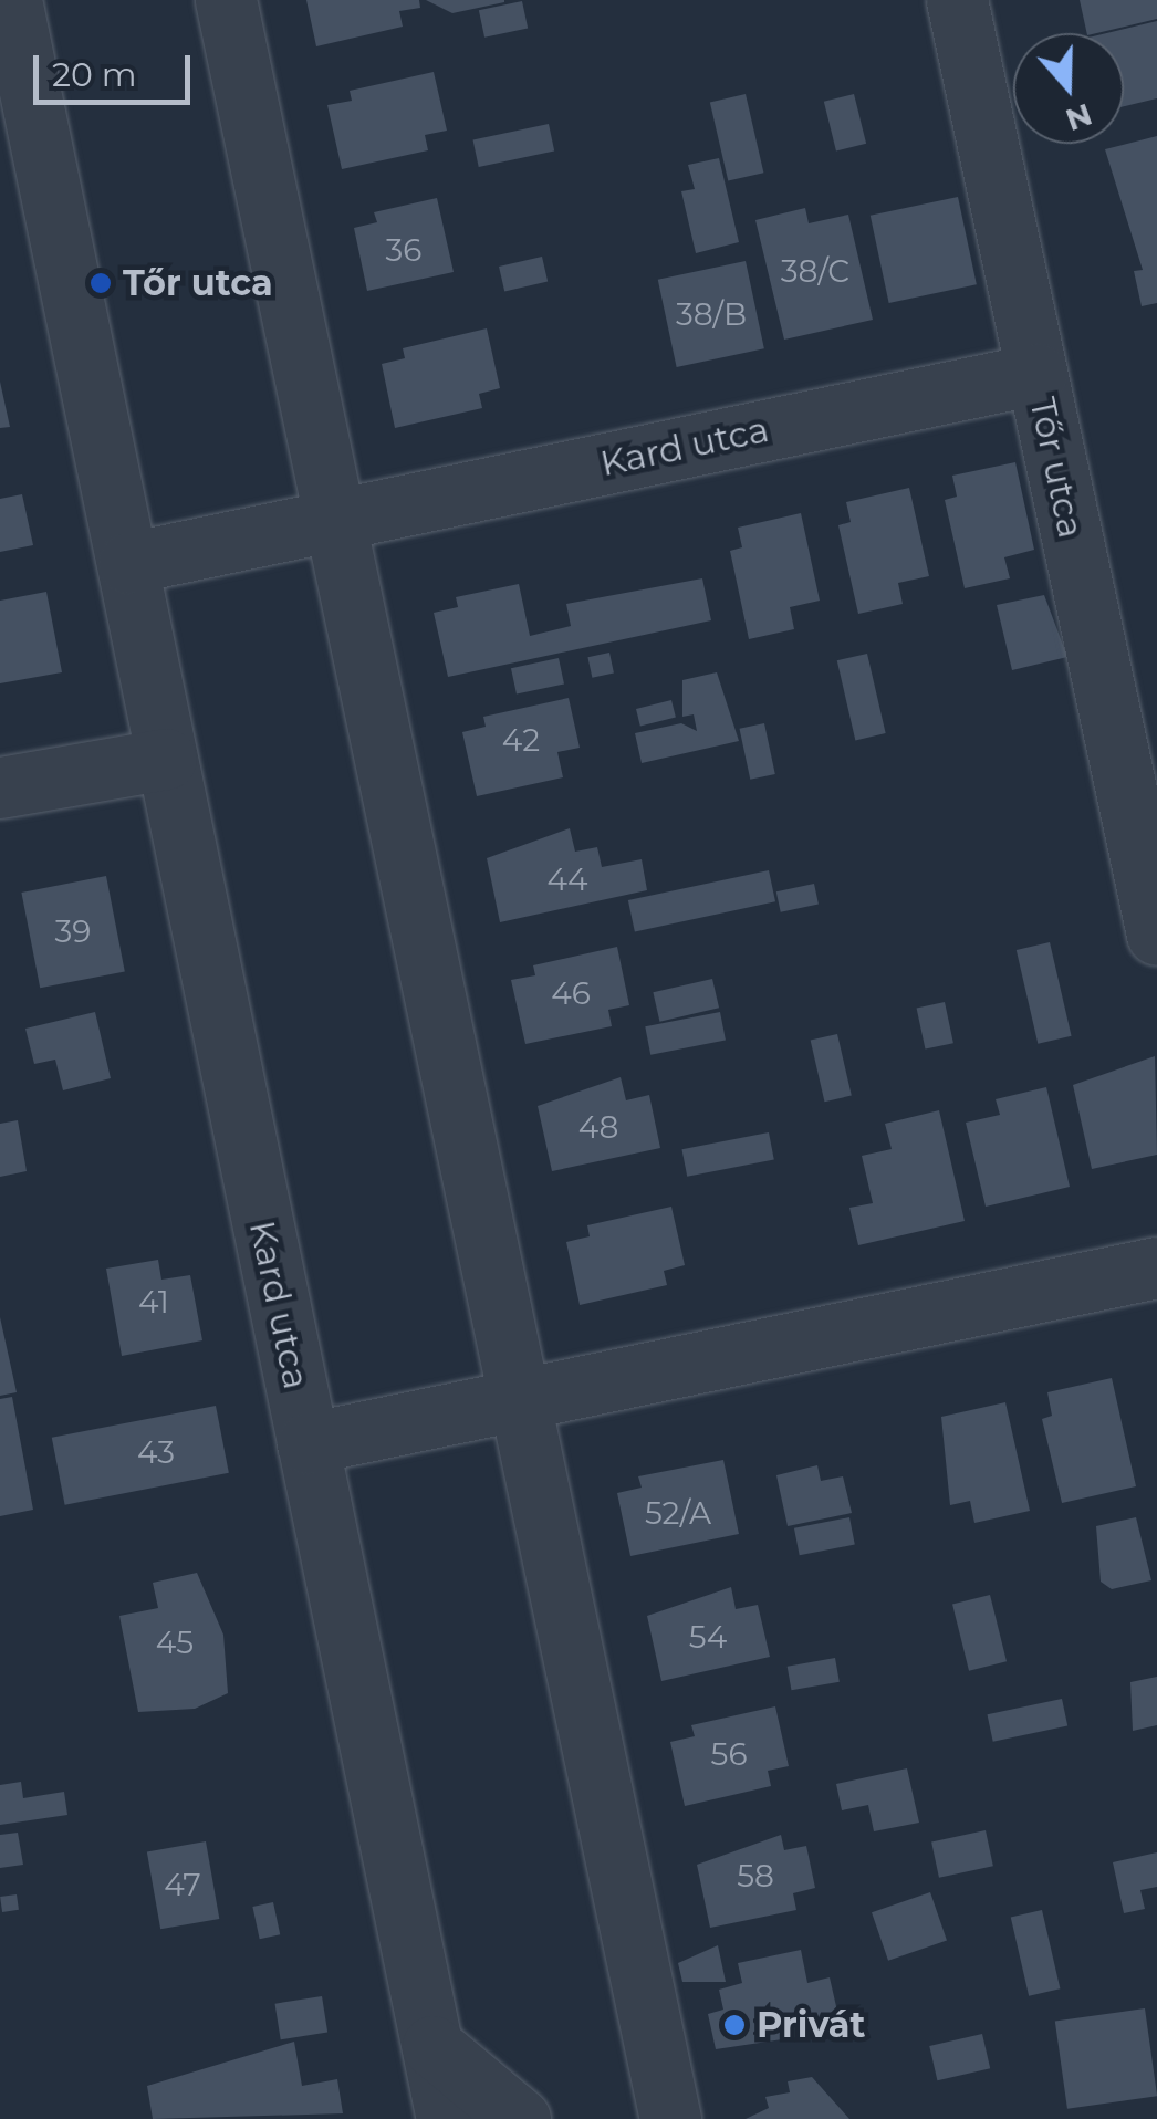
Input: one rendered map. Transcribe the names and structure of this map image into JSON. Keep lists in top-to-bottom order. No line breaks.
{"streets":{"street":["Kard utca","Tőr utca"]},"crossings":[["Kard utca","Tőr utca"]],"places":["Tőr utca","Privát"],"house_numbers":["36","38/C","38/B","42","44","39","46","48","41","43","52/A","54","45","56","58","47"],"scale_bar":"20 m","north":"bottom"}
